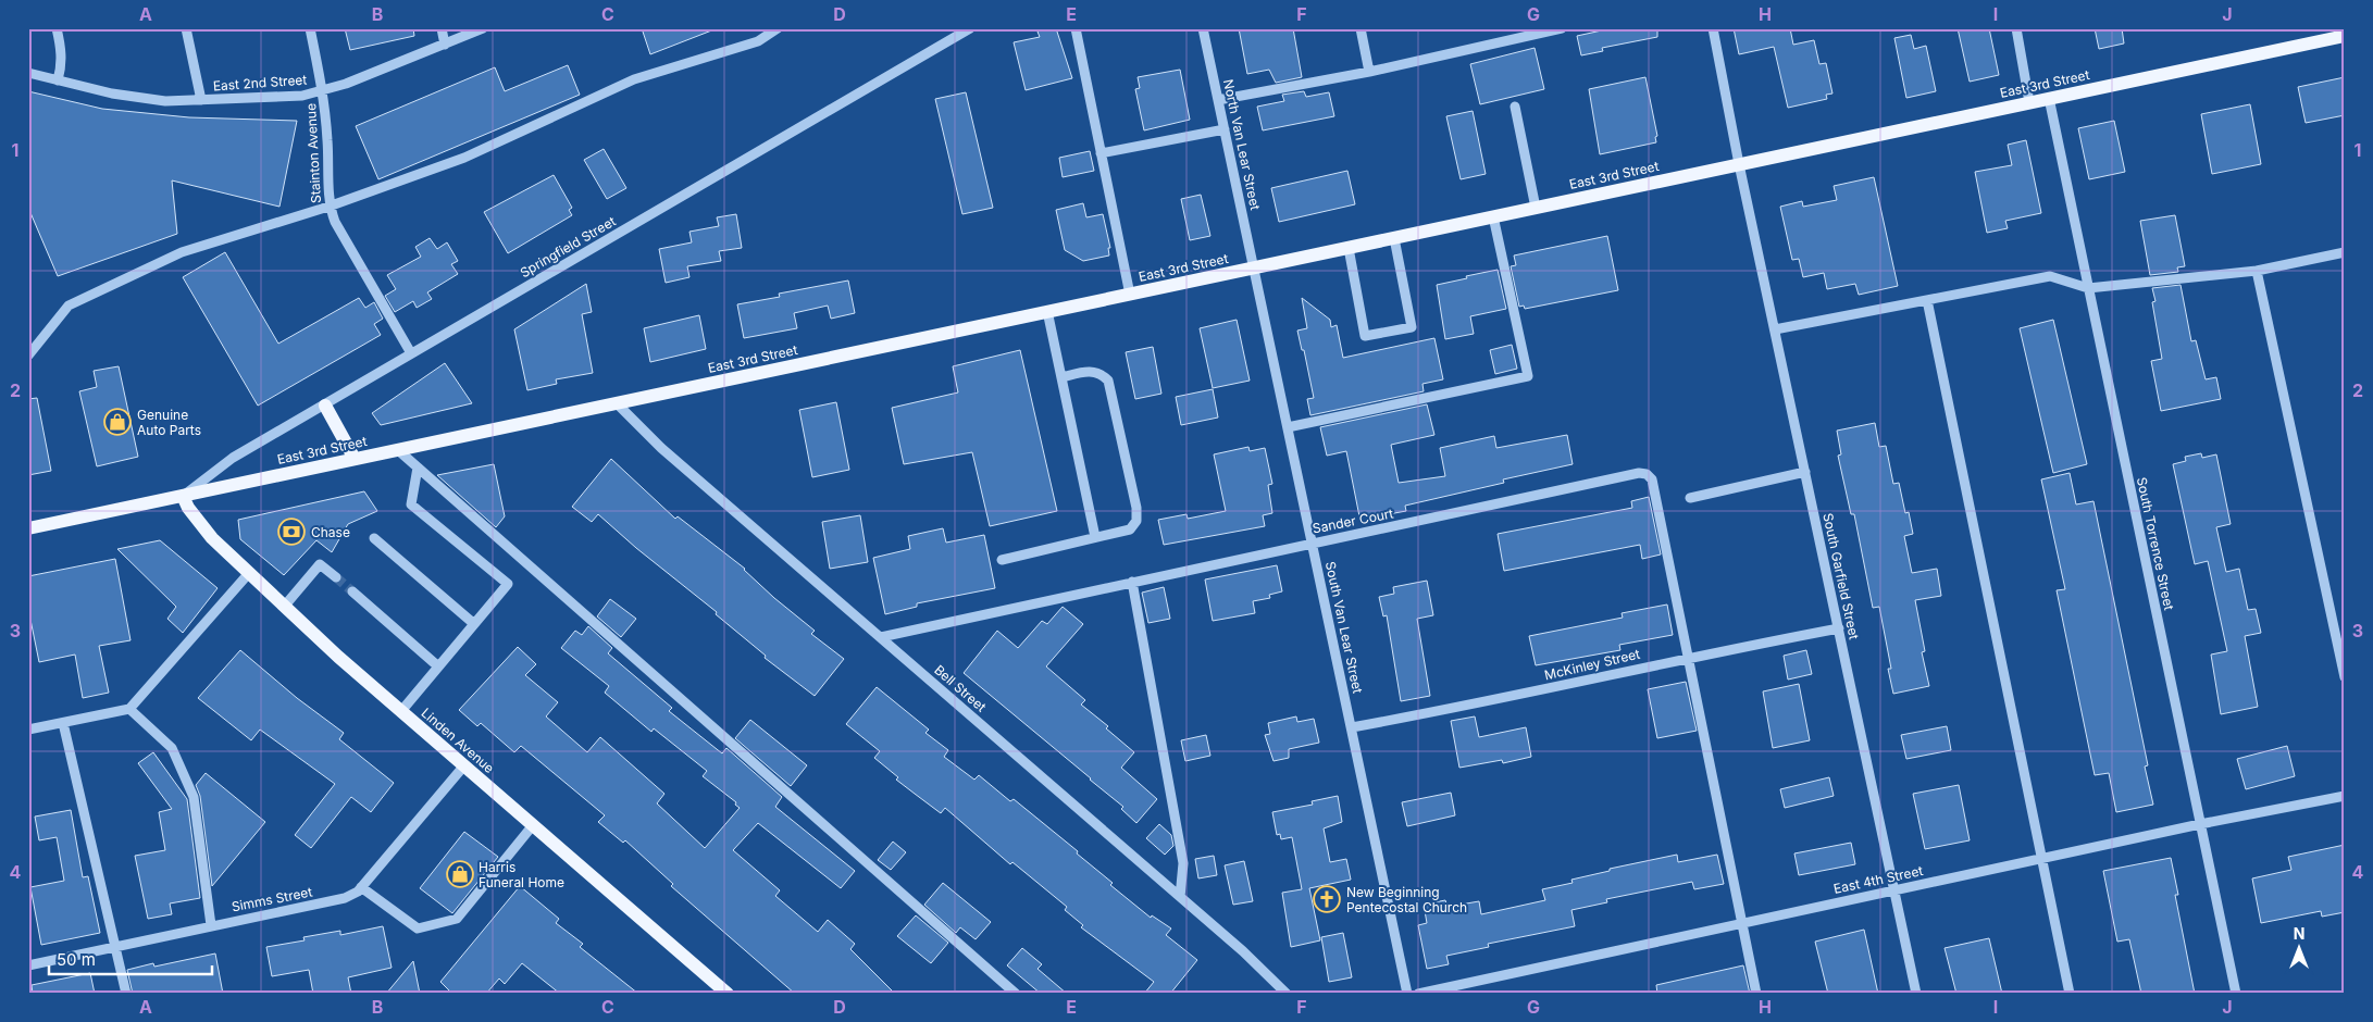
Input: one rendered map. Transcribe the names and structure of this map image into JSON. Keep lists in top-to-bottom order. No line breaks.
{"streets":{"main road":["East 3rd Street","Linden Avenue"],"street":["East 2nd Street","North Van Lear Street","Stainton Avenue","Springfield Street","Sander Court","South Torrence Street","South Garfield Street","South Van Lear Street","McKinley Street","Bell Street","East 4th Street","Simms Street"]},"crossings":[["East 2nd Street","Stainton Avenue"],["East 3rd Street","North Van Lear Street"],["East 3rd Street","Springfield Street"],["East 3rd Street","South Torrence Street"],["East 3rd Street","South Garfield Street"],["East 3rd Street","South Van Lear Street"],["East 3rd Street","Bell Street"],["East 3rd Street","Linden Avenue"],["North Van Lear Street","South Van Lear Street"],["Stainton Avenue","Springfield Street"],["Springfield Street","Linden Avenue"],["Sander Court","South Van Lear Street"],["Sander Court","McKinley Street"],["Sander Court","Bell Street"],["Sander Court","East 4th Street"],["South Torrence Street","East 4th Street"],["South Garfield Street","McKinley Street"],["South Garfield Street","East 4th Street"],["South Van Lear Street","McKinley Street"],["Linden Avenue","Simms Street"]],"places":{"shop":["Genuine Auto Parts","Harris Funeral Home"],"bank":["Chase"],"church":["New Beginning Pentecostal Church"]},"scale_bar":"50 m","north":"top","grid":{"columns":["A","B","C","D","E","F","G","H","I","J"],"rows":["1","2","3","4"]}}
